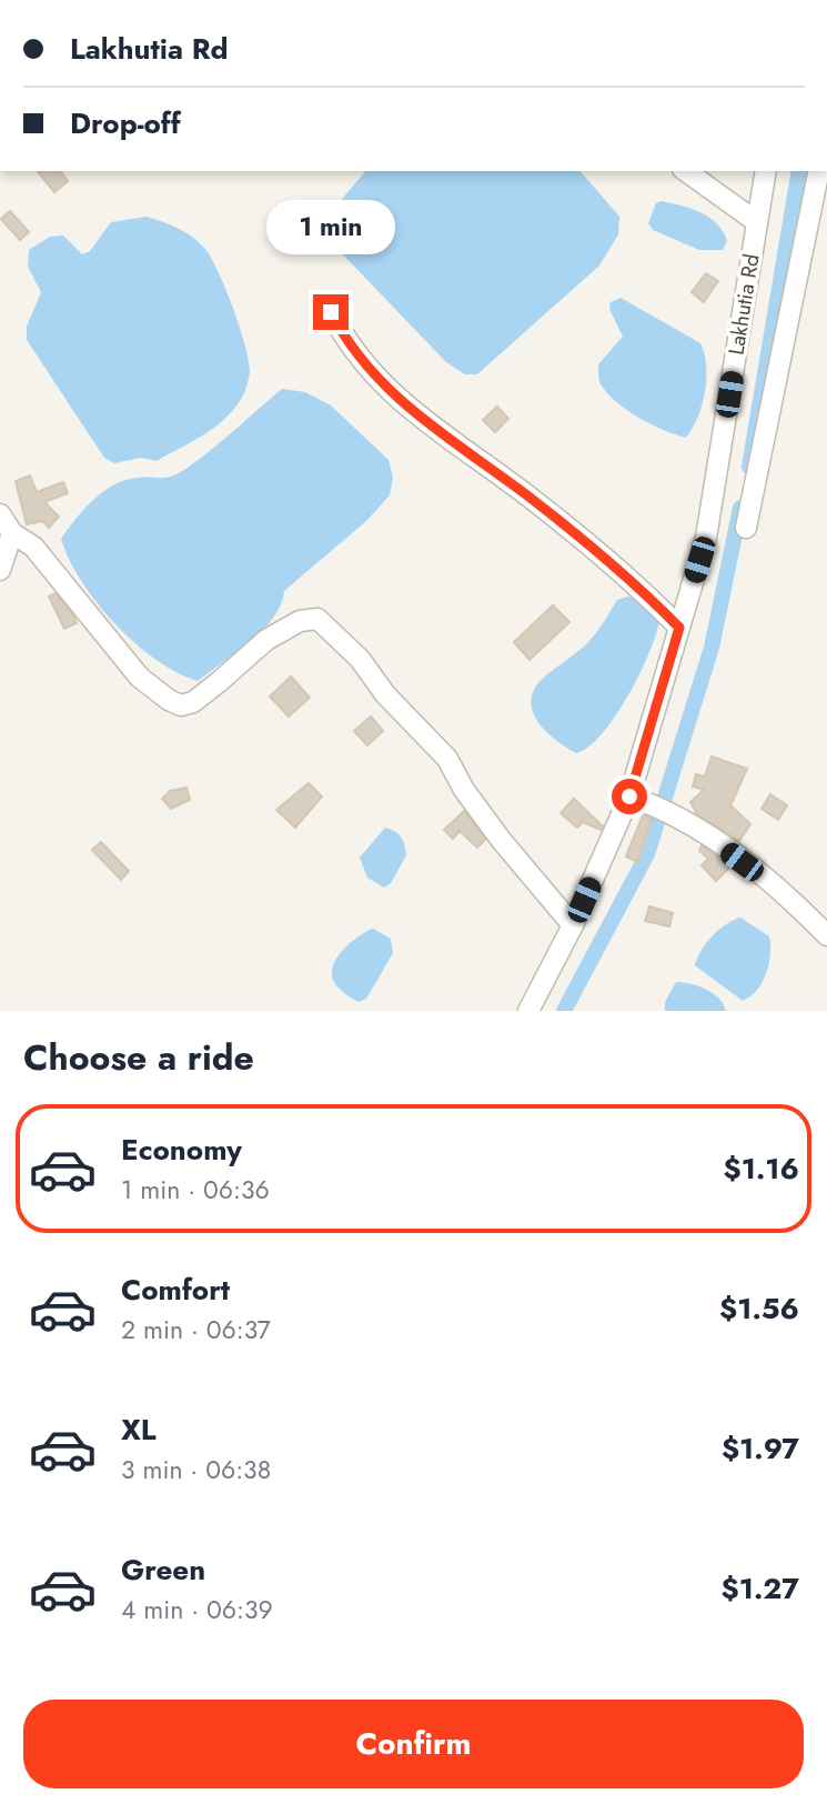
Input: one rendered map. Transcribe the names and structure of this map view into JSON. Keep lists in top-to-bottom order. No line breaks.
{"streets":{"street":["Lakhutia Rd"]},"page":{"banner":["Lakhutia Rd","Drop-off"],"bubble":"1 min","heading":"Choose a ride","list":[{"name":"Economy","note":"1 min · 06:36","value":"$1.16"},{"name":"Comfort","note":"2 min · 06:37","value":"$1.56"},{"name":"XL","note":"3 min · 06:38","value":"$1.97"},{"name":"Green","note":"4 min · 06:39","value":"$1.27"}],"buttons":"Confirm"}}
